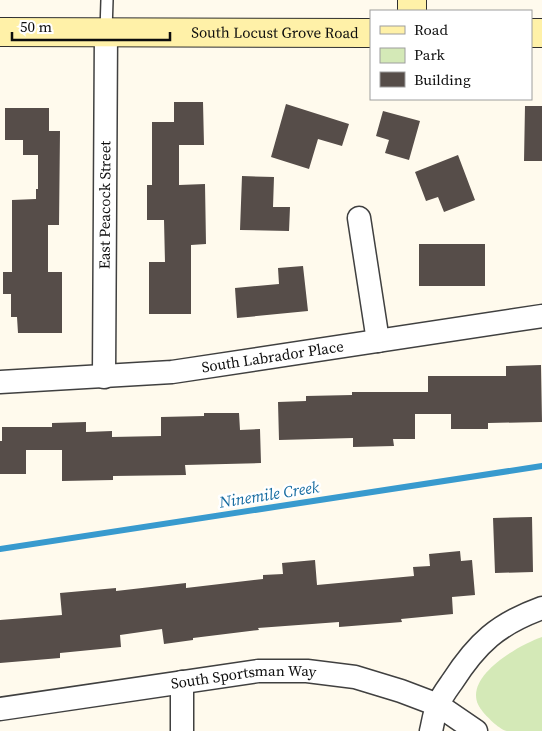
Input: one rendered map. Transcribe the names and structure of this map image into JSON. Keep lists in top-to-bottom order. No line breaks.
{"streets":{"main road":["South Locust Grove Road"],"street":["East Peacock Street","South Labrador Place","South Sportsman Way"]},"crossings":[["South Locust Grove Road","East Peacock Street"],["East Peacock Street","South Labrador Place"]],"water":["Ninemile Creek"],"legend":["Road","Park","Building"],"scale_bar":"50 m"}
